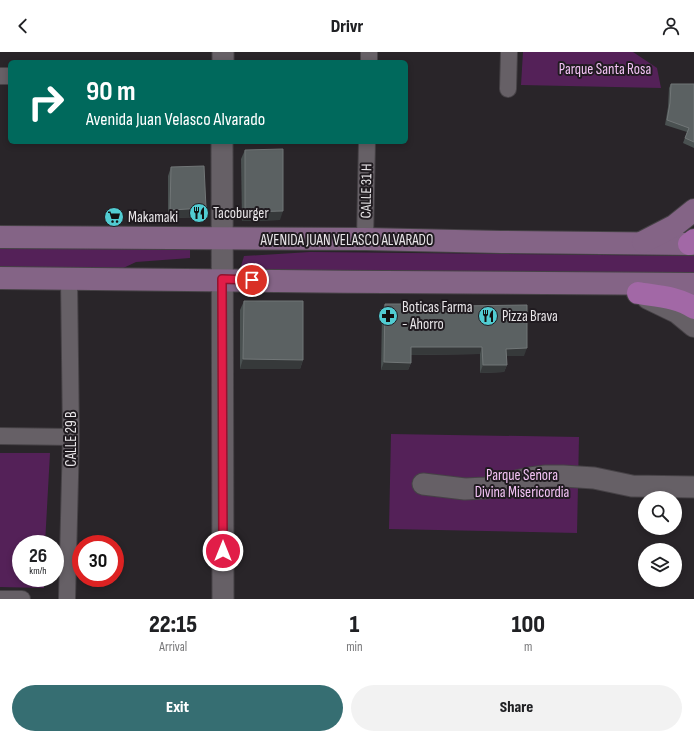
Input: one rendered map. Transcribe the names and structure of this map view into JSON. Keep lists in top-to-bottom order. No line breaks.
{"streets":{"main road":["AVENIDA JUAN VELASCO ALVARADO"],"street":["CALLE 31 H","CALLE 29 B"]},"crossings":[["CALLE 31 H","AVENIDA JUAN VELASCO ALVARADO"]],"parks":["Parque Santa Rosa","Parque Señora Divina Misericordia"],"places":{"restaurant":["Tacoburger","Pizza Brava"],"supermarket":["Makamaki"],"pharmacy":["Boticas Farma - Ahorro"]},"page":{"header":"Drivr","turn":["90 m","Avenida Juan Velasco Alvarado"],"speed":"26 km/h","limit":"30","eta":["22:15","Arrival","1","min","100","m"],"buttons":["Exit","Share"]}}
